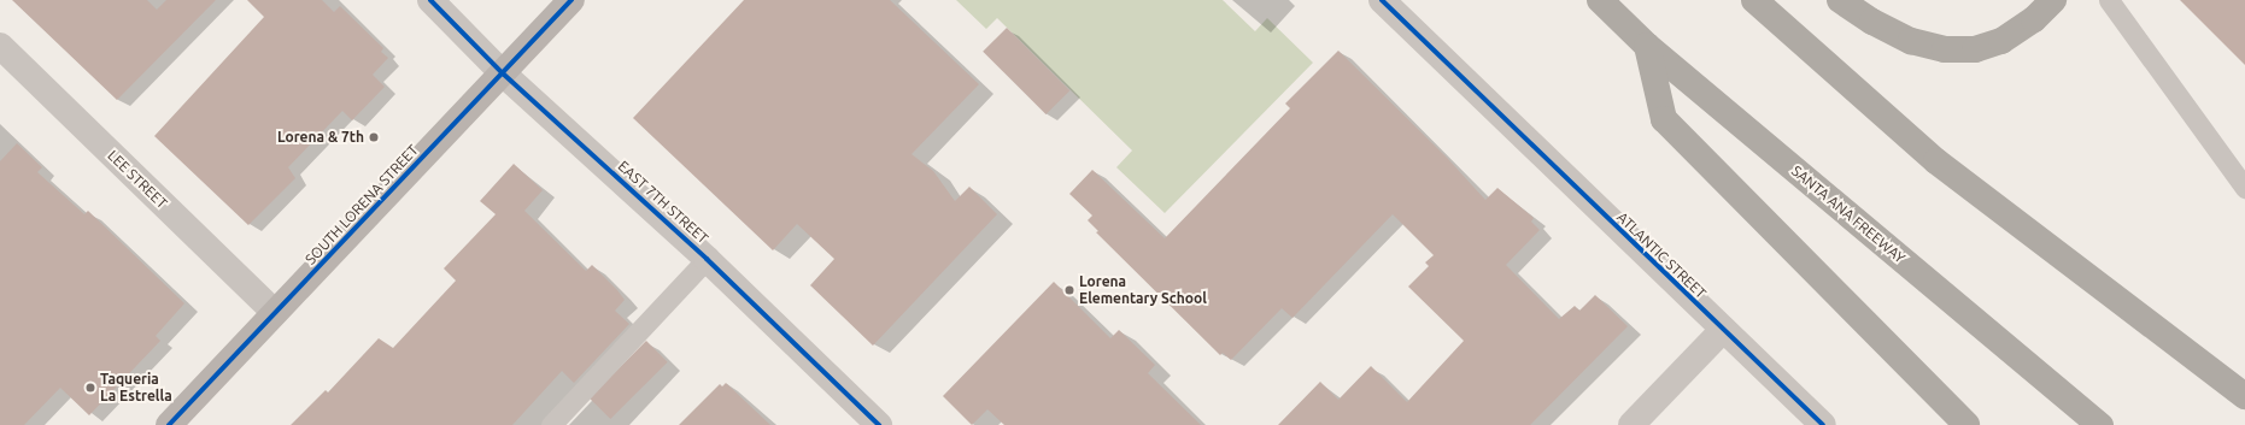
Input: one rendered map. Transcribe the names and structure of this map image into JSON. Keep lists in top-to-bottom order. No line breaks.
{"streets":{"highway":["SANTA ANA FREEWAY"],"main road":["SOUTH LORENA STREET"],"street":["LEE STREET","EAST 7TH STREET","ATLANTIC STREET"]},"crossings":[["LEE STREET","SOUTH LORENA STREET"],["EAST 7TH STREET","SOUTH LORENA STREET"]],"places":["Lorena & 7th","Lorena Elementary School","Taqueria La Estrella"]}
